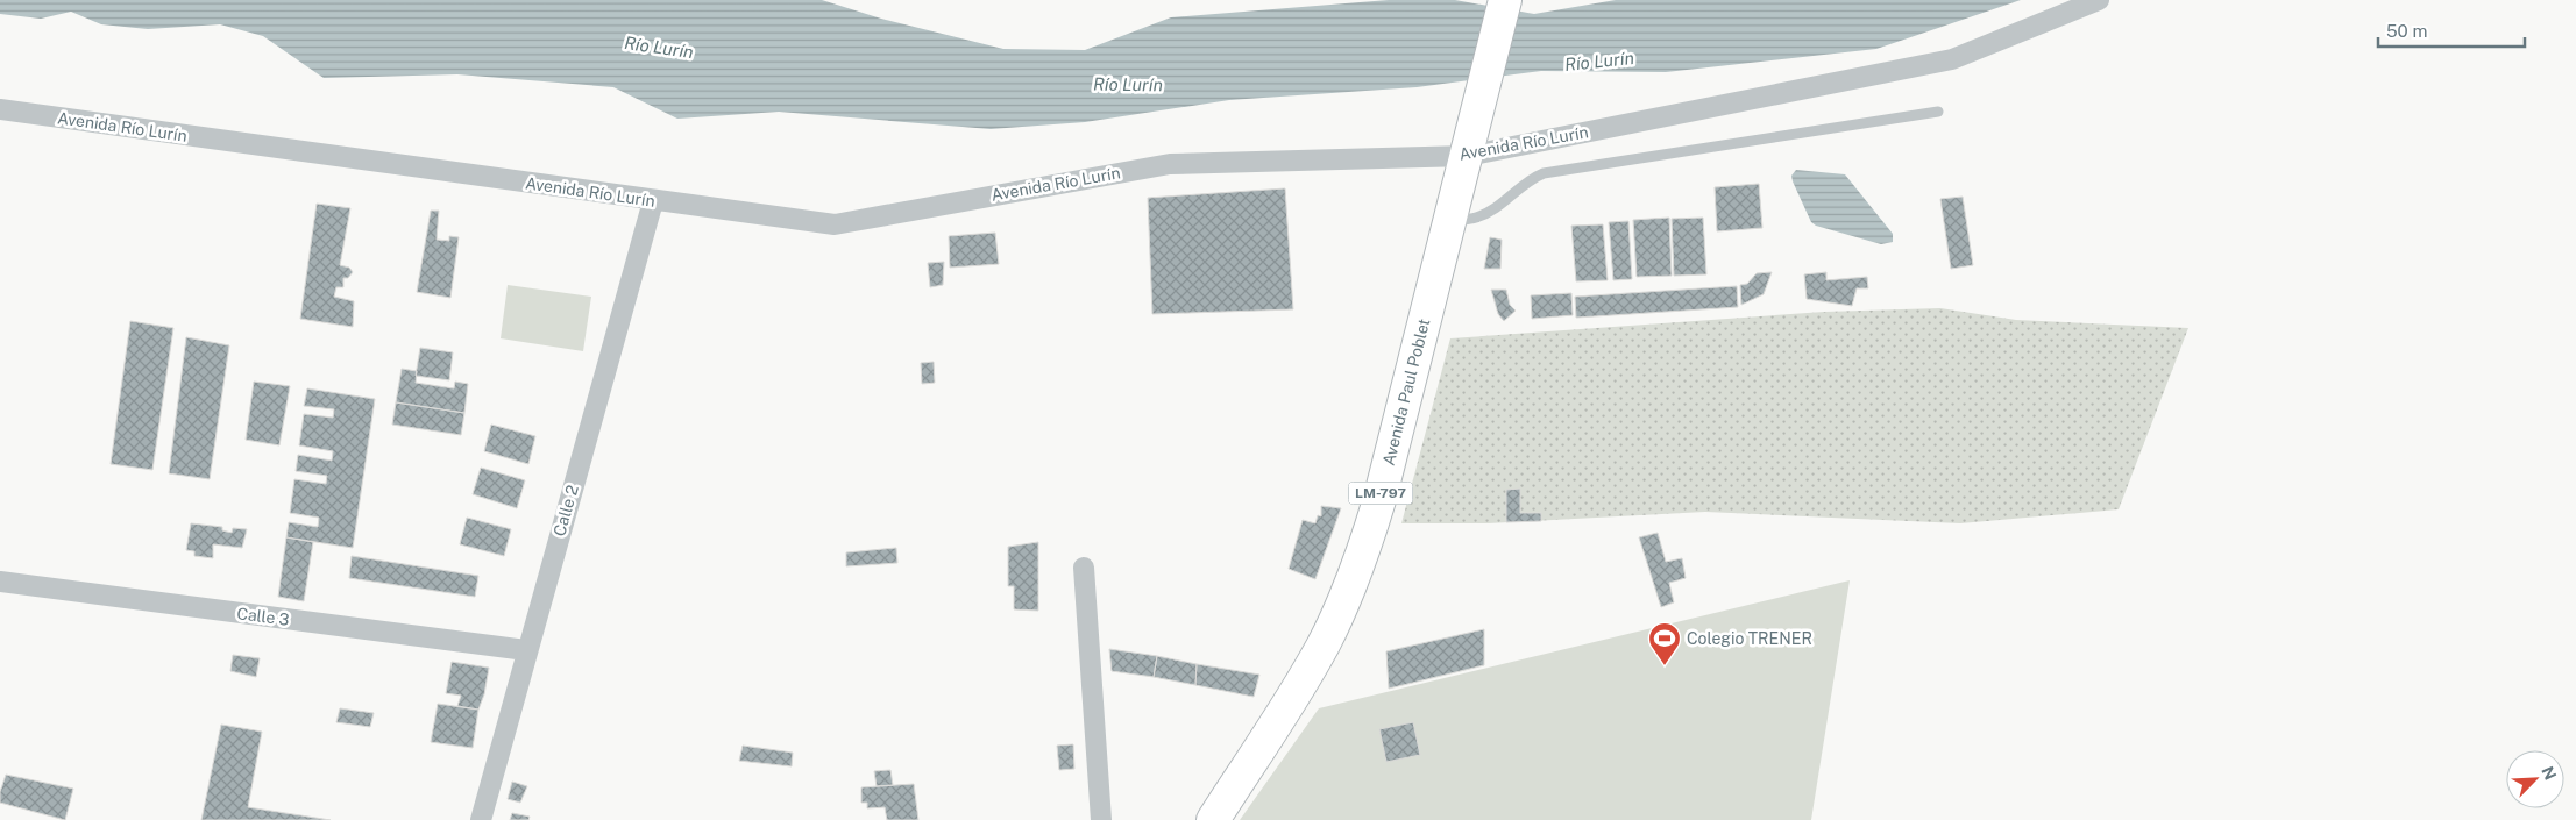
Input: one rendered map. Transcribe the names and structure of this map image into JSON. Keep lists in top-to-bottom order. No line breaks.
{"streets":{"main road":["Avenida Paul Poblet","LM-797"],"street":["Avenida Río Lurín","Calle 2","Calle 3"]},"crossings":[["Avenida Río Lurín","Avenida Paul Poblet"],["Avenida Río Lurín","Calle 2"],["Calle 2","Calle 3"]],"water":["Río Lurín"],"places":{"sports":["Colegio TRENER"]},"scale_bar":"50 m","north":"top right"}
